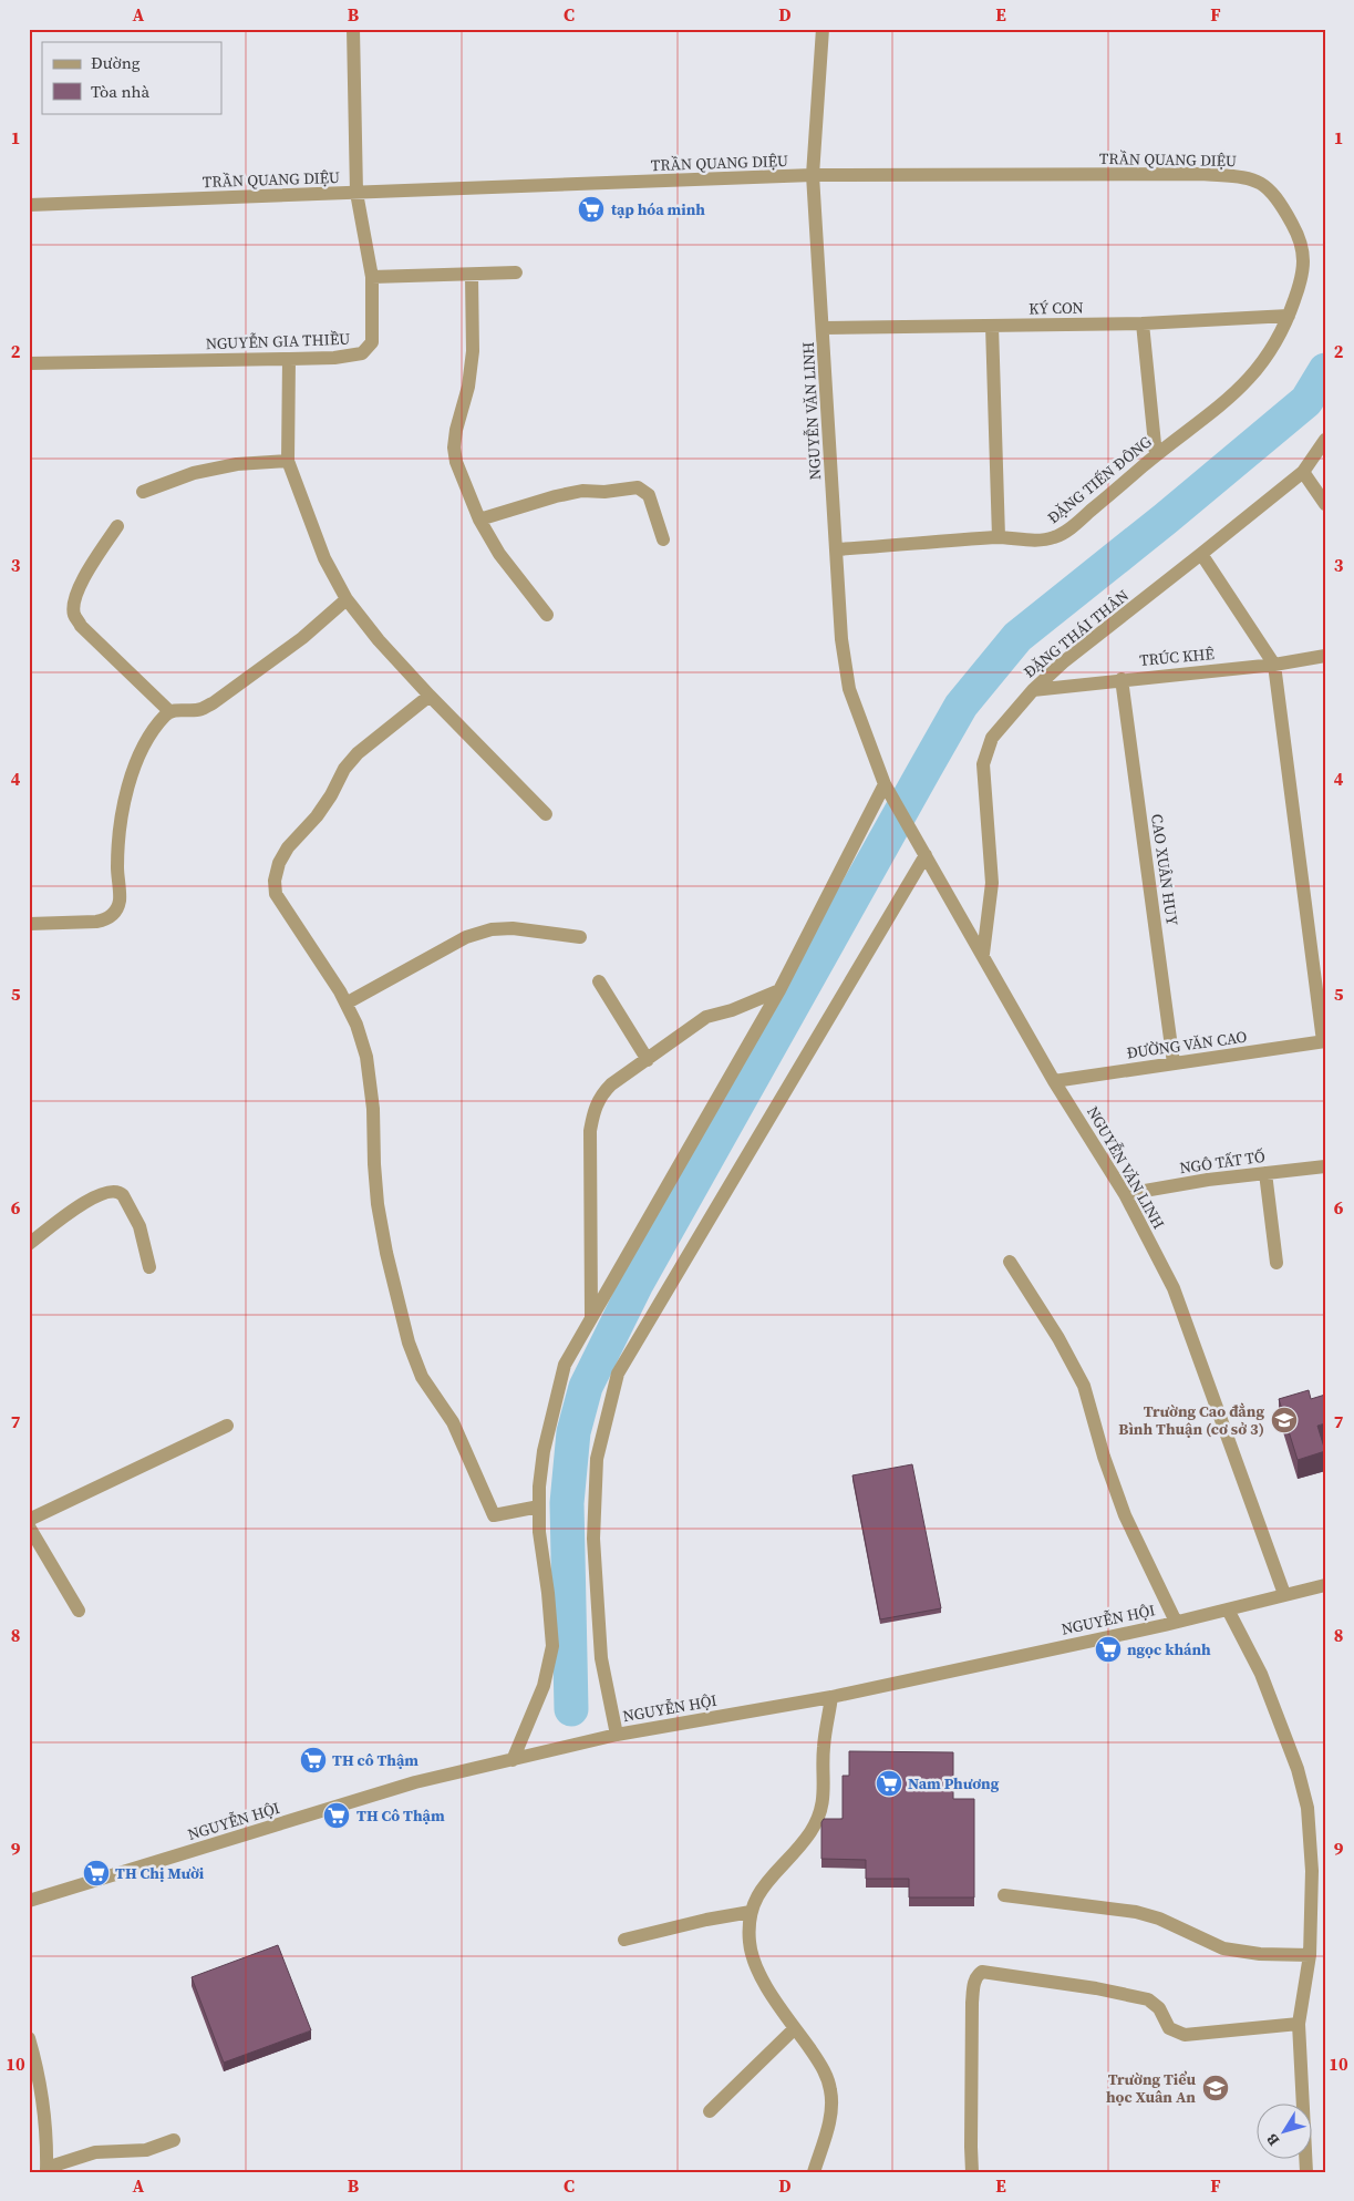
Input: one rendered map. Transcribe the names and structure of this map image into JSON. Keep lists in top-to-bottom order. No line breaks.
{"streets":{"street":["TRẦN QUANG DIỆU","KÝ CON","NGUYỄN GIA THIỀU","NGUYỄN VĂN LINH","ĐẶNG TIẾN ĐÔNG","ĐẶNG THÁI THÂN","TRÚC KHÊ","CAO XUÂN HUY","ĐƯỜNG VĂN CAO","NGÔ TẤT TỐ","NGUYỄN HỘI"]},"crossings":[["TRẦN QUANG DIỆU","KÝ CON"],["TRẦN QUANG DIỆU","NGUYỄN GIA THIỀU"],["TRẦN QUANG DIỆU","NGUYỄN VĂN LINH"],["TRẦN QUANG DIỆU","ĐẶNG TIẾN ĐÔNG"],["KÝ CON","NGUYỄN VĂN LINH"],["KÝ CON","ĐẶNG TIẾN ĐÔNG"],["NGUYỄN VĂN LINH","ĐẶNG TIẾN ĐÔNG"],["NGUYỄN VĂN LINH","ĐẶNG THÁI THÂN"],["NGUYỄN VĂN LINH","ĐƯỜNG VĂN CAO"],["NGUYỄN VĂN LINH","NGÔ TẤT TỐ"],["NGUYỄN VĂN LINH","NGUYỄN HỘI"],["ĐẶNG THÁI THÂN","TRÚC KHÊ"],["TRÚC KHÊ","CAO XUÂN HUY"],["CAO XUÂN HUY","ĐƯỜNG VĂN CAO"]],"places":{"supermarket":["tạp hóa minh","ngọc khánh","TH cô Thậm","Nam Phương","TH Cô Thậm","TH Chị Mười"],"school or university":["Trường Cao đẳng Bình Thuận (cơ sở 3)","Trường Tiểu học Xuân An"]},"legend":["Đường","Tòa nhà"],"north":"bottom left","grid":{"columns":["A","B","C","D","E","F"],"rows":["1","2","3","4","5","6","7","8","9","10"]}}
